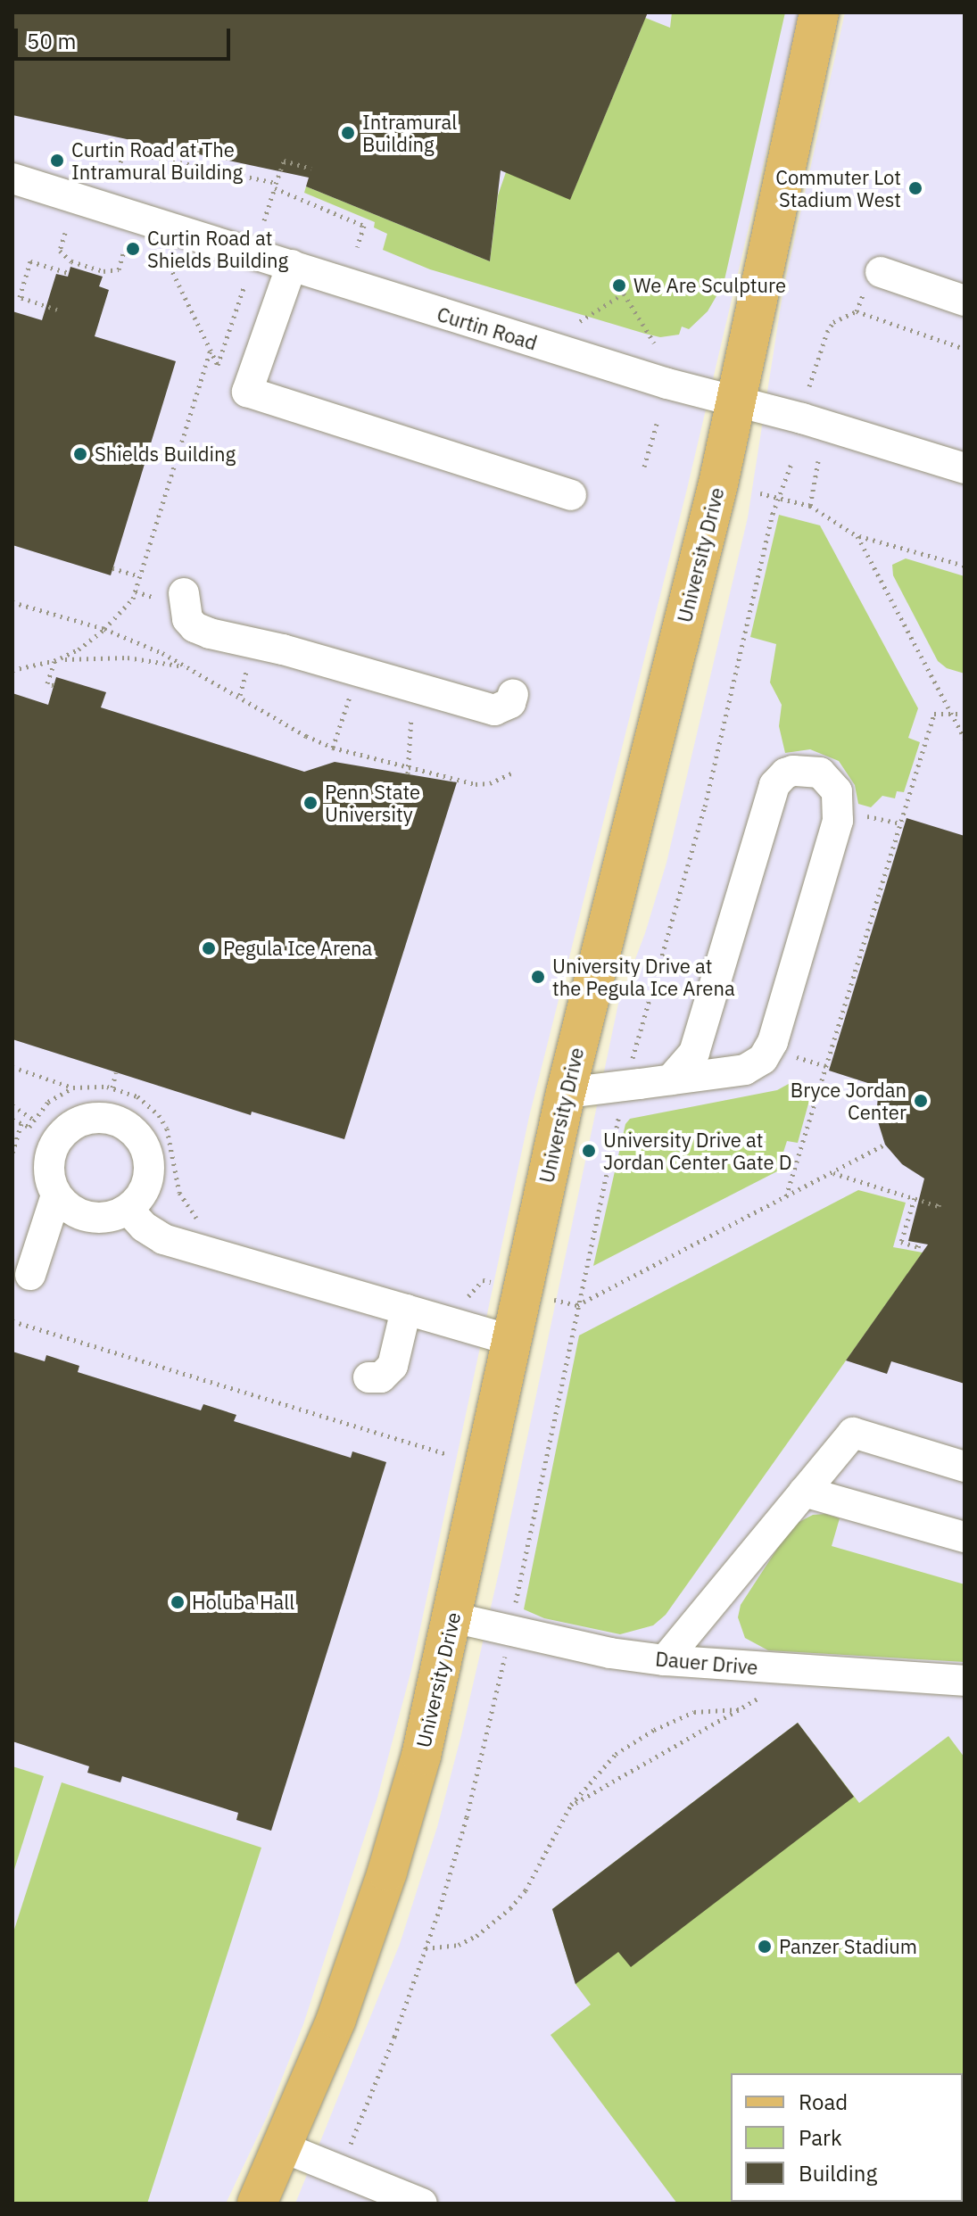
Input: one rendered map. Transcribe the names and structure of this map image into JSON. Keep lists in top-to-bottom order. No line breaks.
{"streets":{"main road":["University Drive"],"street":["Curtin Road","Dauer Drive"]},"crossings":[["Curtin Road","University Drive"],["University Drive","Dauer Drive"]],"places":["Intramural Building","Curtin Road at The Intramural Building","Commuter Lot Stadium West","Curtin Road at Shields Building","We Are Sculpture","Shields Building","Penn State University","Pegula Ice Arena","University Drive at the Pegula Ice Arena","Bryce Jordan Center","University Drive at Jordan Center Gate D","Holuba Hall","Panzer Stadium"],"legend":["Road","Park","Building"],"scale_bar":"50 m"}
